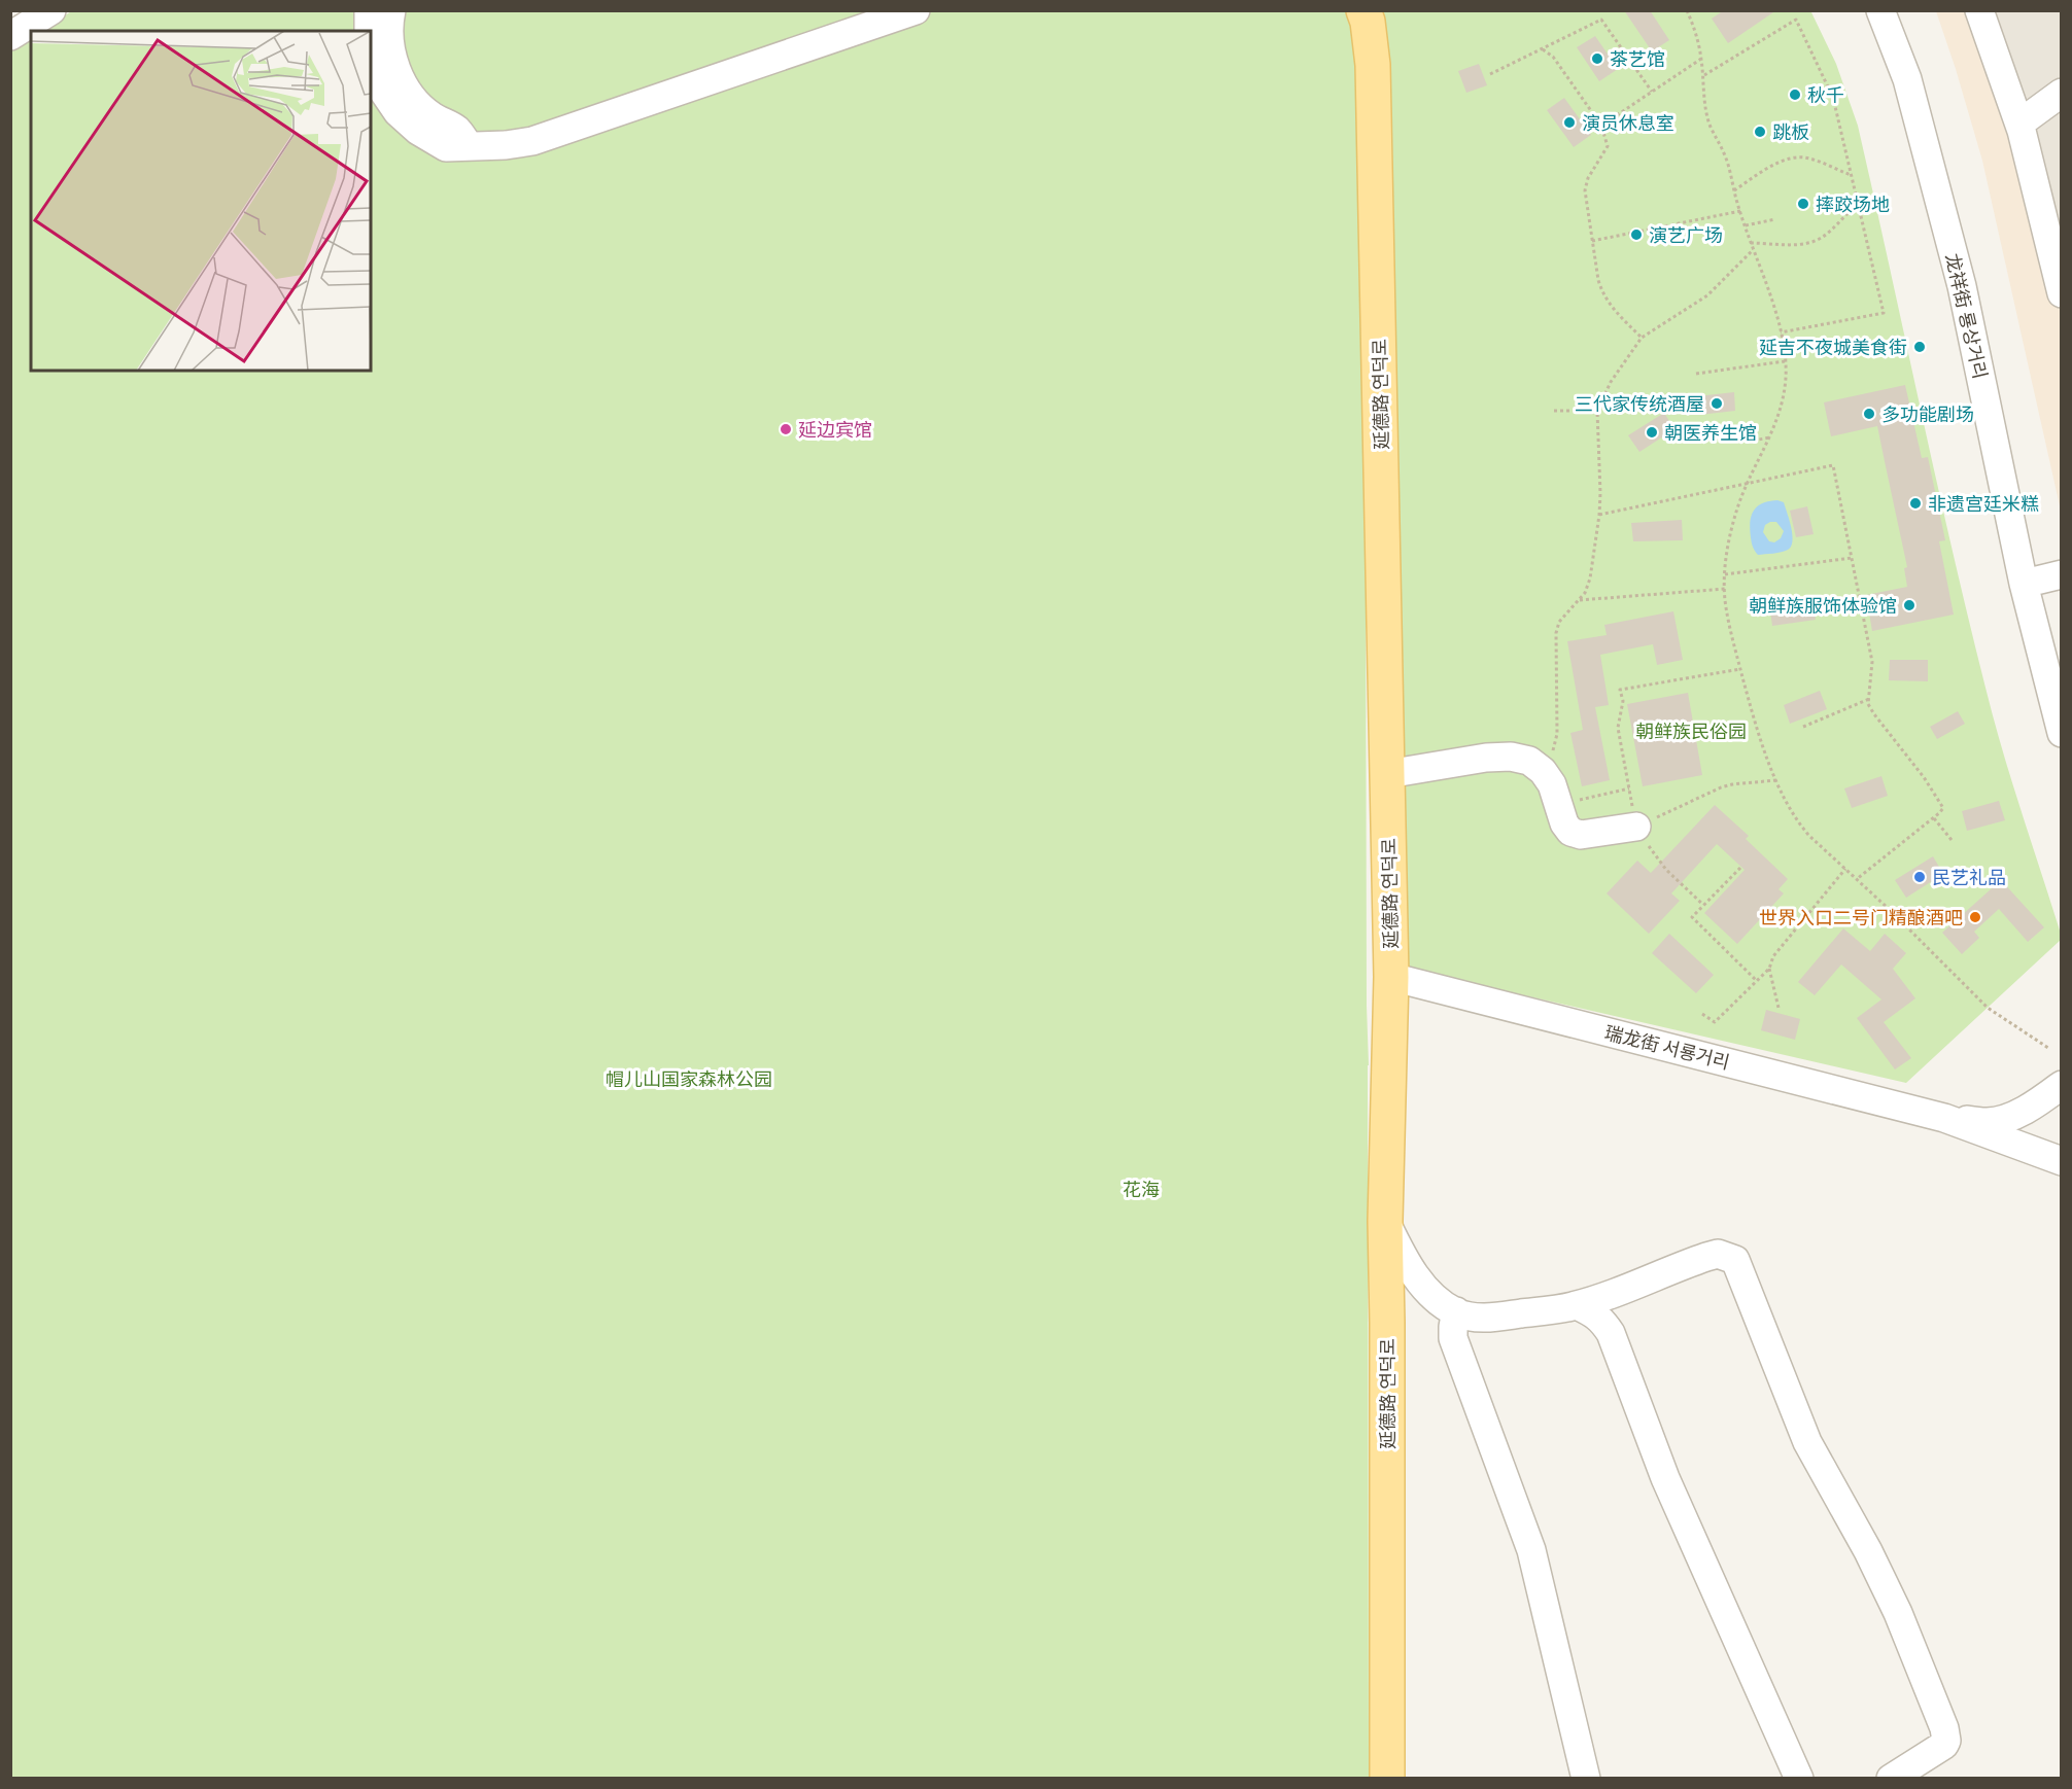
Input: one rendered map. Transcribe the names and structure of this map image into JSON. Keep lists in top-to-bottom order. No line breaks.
{"streets":{"main road":["延德路 연덕로"],"street":["龙祥街 룡상거리","瑞龙街 서룡거리"]},"crossings":[["延德路 연덕로","瑞龙街 서룡거리"]],"parks":["朝鲜族民俗园","帽儿山国家森林公园","花海"],"places":["茶艺馆","秋千","演员休息室","跳板","摔跤场地","演艺广场","延吉不夜城美食街","三代家传统酒屋","多功能剧场","延边宾馆","朝医养生馆","非遗宫廷米糕","朝鲜族服饰体验馆","民艺礼品","世界入口二号门精酿酒吧"]}
